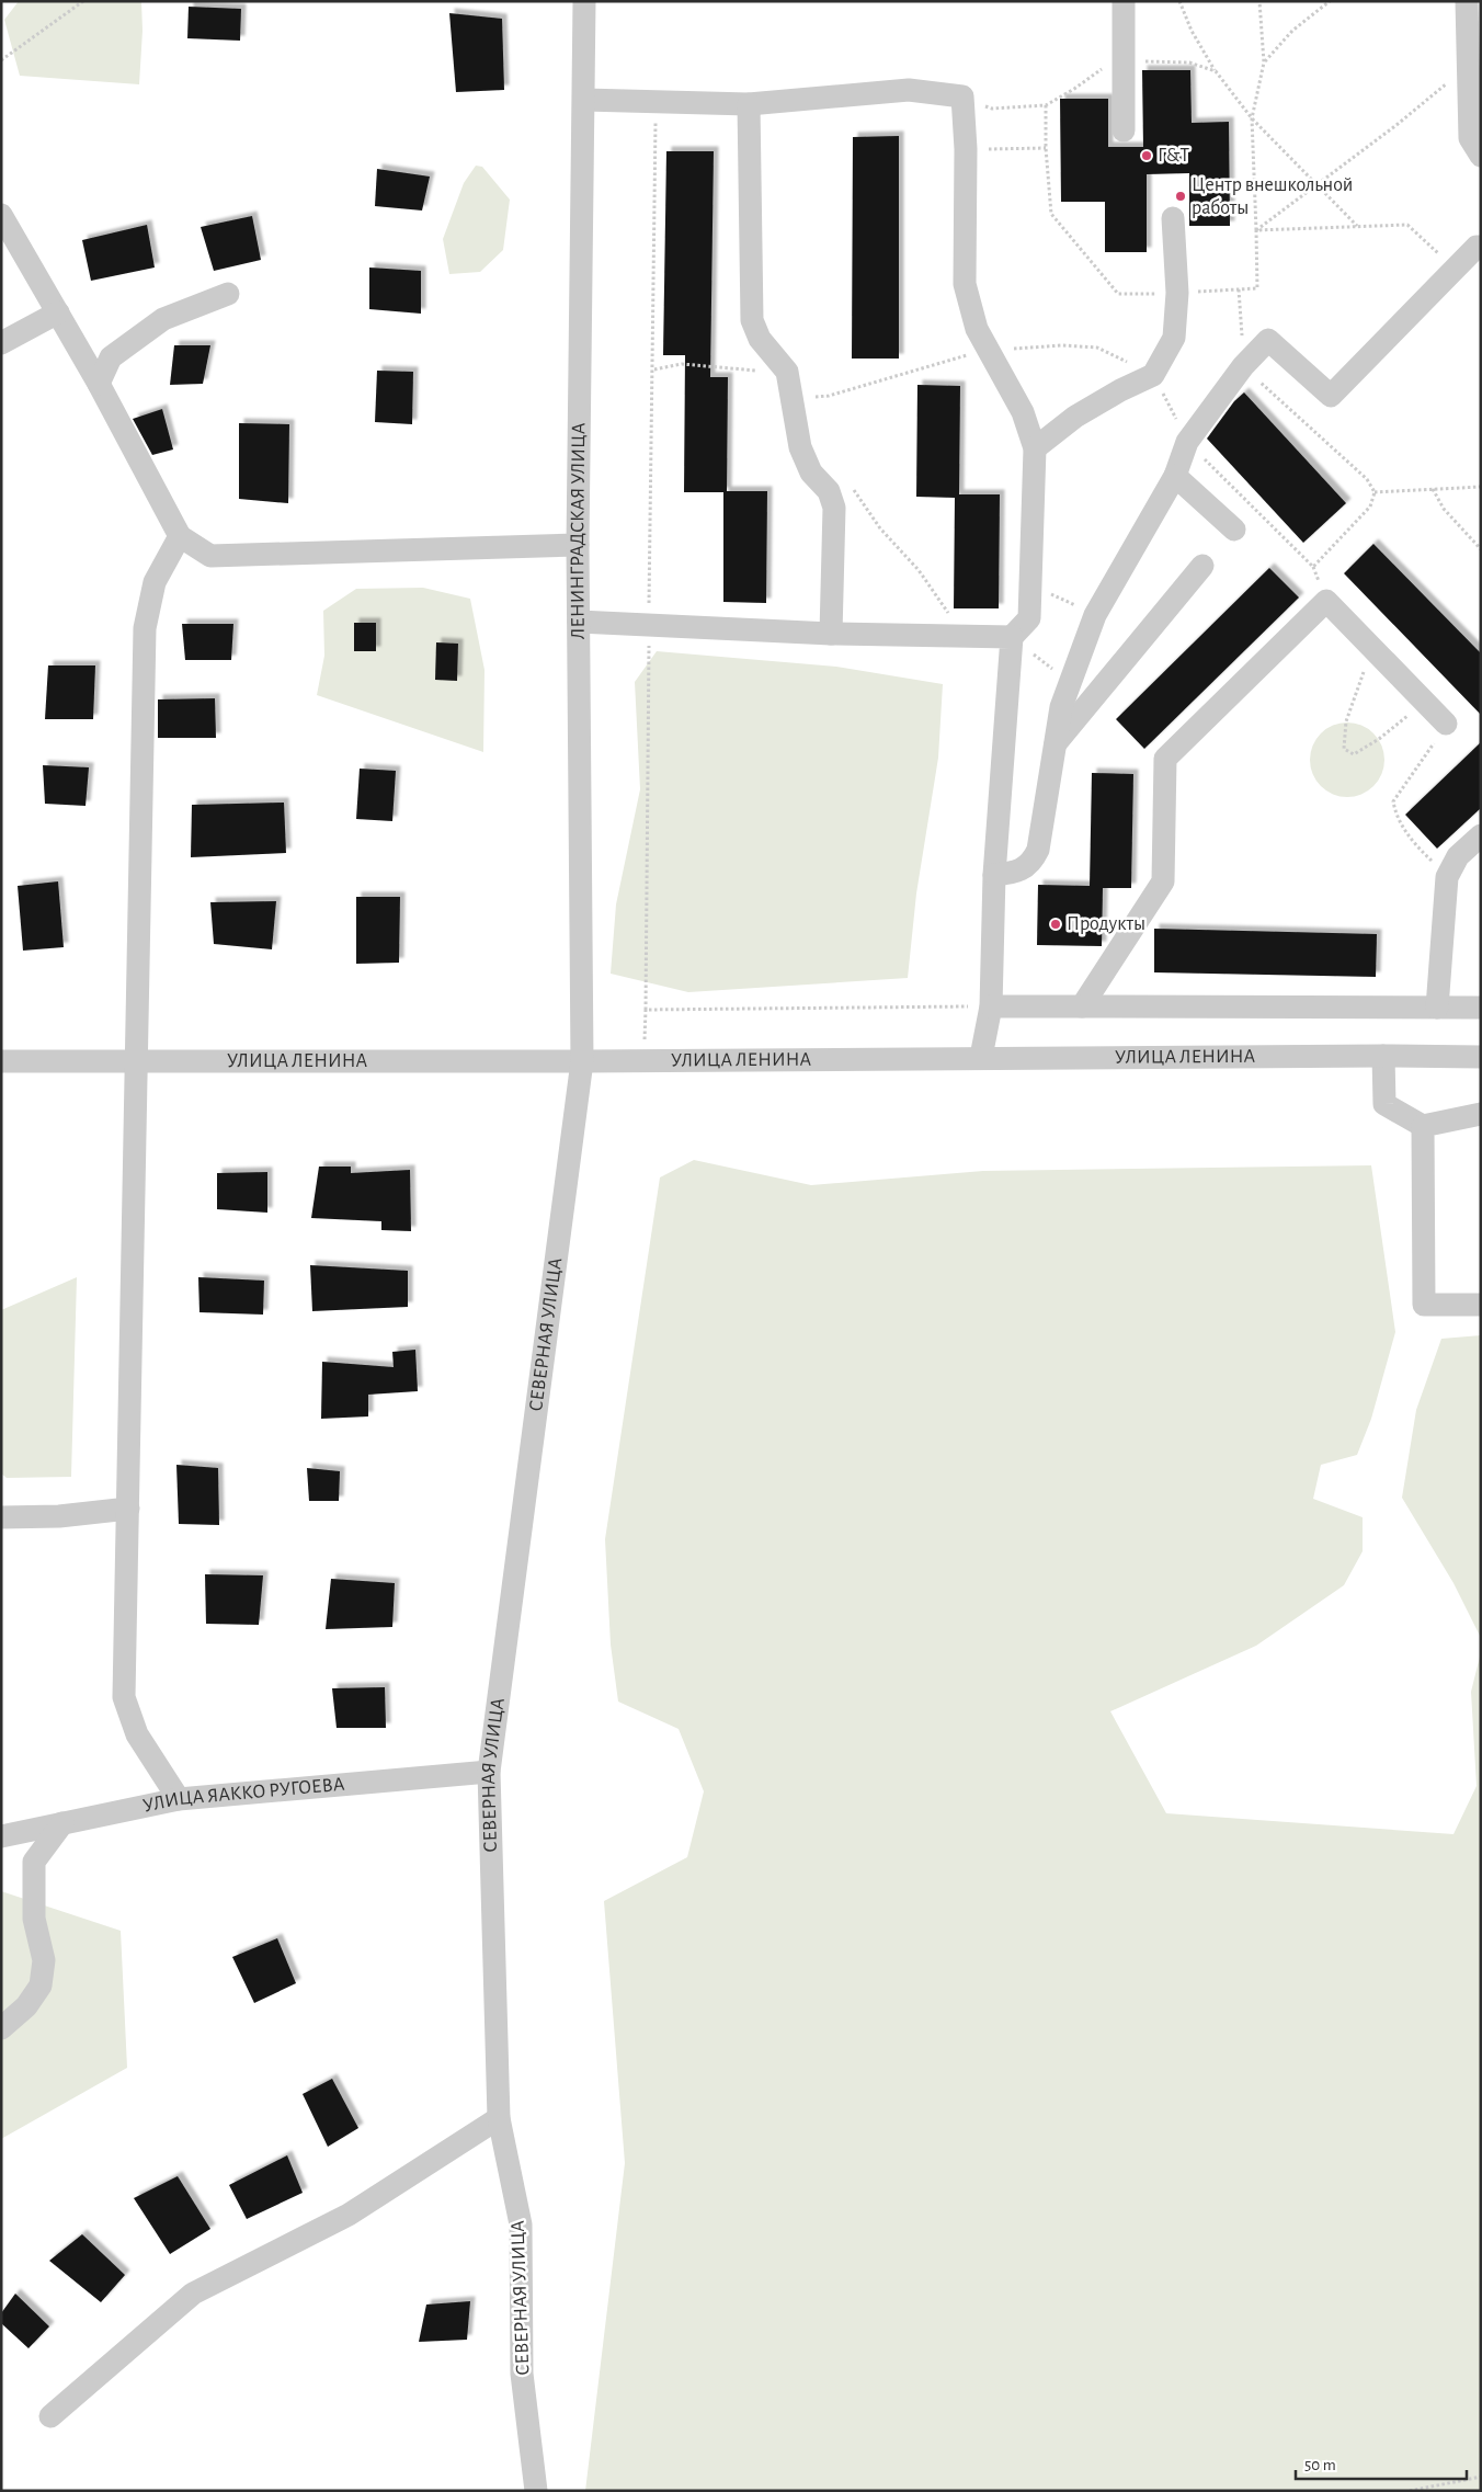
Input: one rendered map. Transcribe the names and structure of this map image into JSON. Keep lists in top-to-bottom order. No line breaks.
{"streets":{"street":["ЛЕНИНГРАДСКАЯ УЛИЦА","УЛИЦА ЛЕНИНА","СЕВЕРНАЯ УЛИЦА","УЛИЦА ЯАККО РУГОЕВА"]},"crossings":[["ЛЕНИНГРАДСКАЯ УЛИЦА","УЛИЦА ЛЕНИНА"],["ЛЕНИНГРАДСКАЯ УЛИЦА","СЕВЕРНАЯ УЛИЦА"],["УЛИЦА ЛЕНИНА","СЕВЕРНАЯ УЛИЦА"],["СЕВЕРНАЯ УЛИЦА","УЛИЦА ЯАККО РУГОЕВА"]],"places":["Г&Т","Центр внешкольной работы","Продукты"],"scale_bar":"50 m"}
